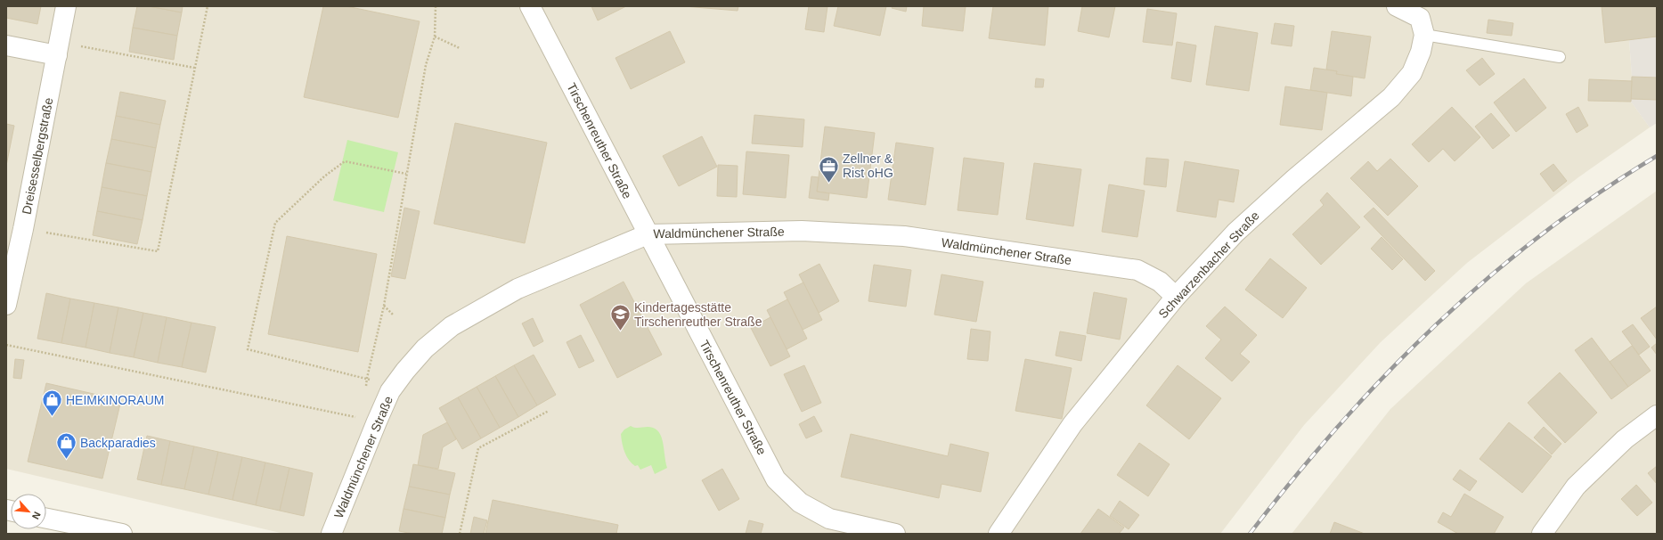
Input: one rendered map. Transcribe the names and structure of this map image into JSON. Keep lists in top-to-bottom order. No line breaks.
{"streets":{"street":["Tirschenreuther Straße","Dreisesselbergstraße","Waldmünchener Straße","Schwarzenbacher Straße"]},"crossings":[["Tirschenreuther Straße","Waldmünchener Straße"],["Waldmünchener Straße","Schwarzenbacher Straße"]],"places":{"office":["Zellner & Rist oHG"],"school or university":["Kindertagesstätte Tirschenreuther Straße"],"shop":["HEIMKINORAUM","Backparadies"]},"north":"bottom right"}
